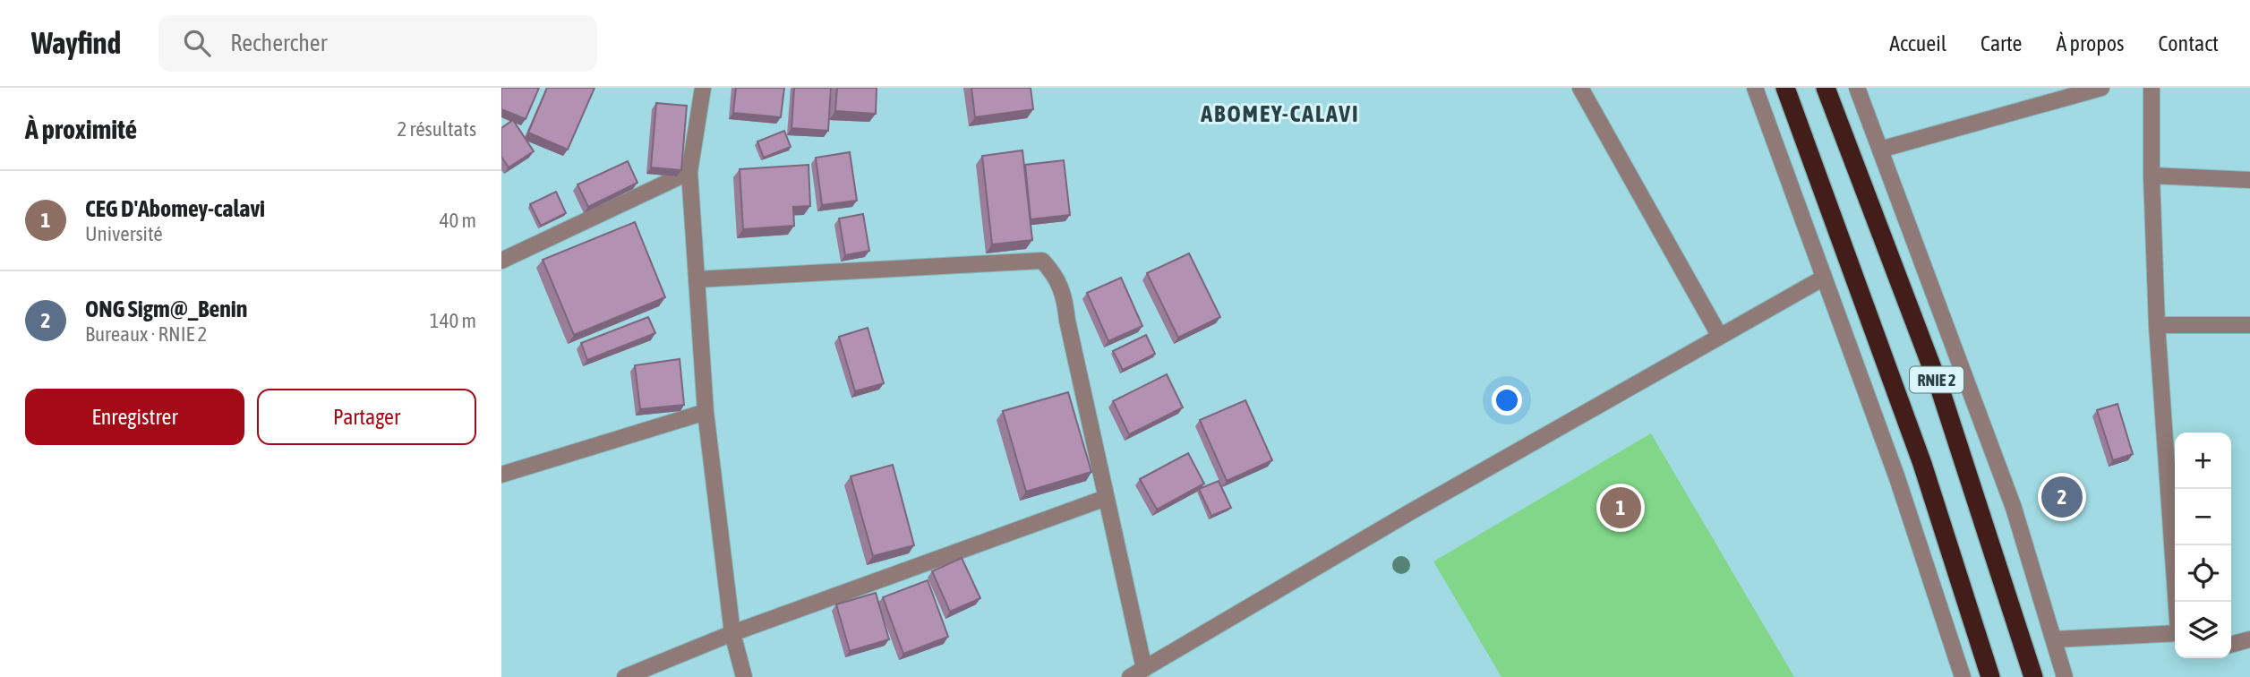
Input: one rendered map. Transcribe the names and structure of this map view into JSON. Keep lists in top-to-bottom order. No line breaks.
{"streets":{"highway":["RNIE 2"]},"districts":["ABOMEY-CALAVI"],"page":{"header":"Wayfind","search":"Rechercher","nav":["Accueil","Carte","À propos","Contact"],"heading":["À proximité","2 résultats"],"list":[{"mark":"1","name":"CEG D'Abomey-calavi","note":"Université","value":"40 m"},{"mark":"2","name":"ONG Sigm@_Benin","note":"Bureaux · RNIE 2","value":"140 m"}],"buttons":["Enregistrer","Partager"],"map_buttons":["+","−"],"pins":["2","1"]}}
